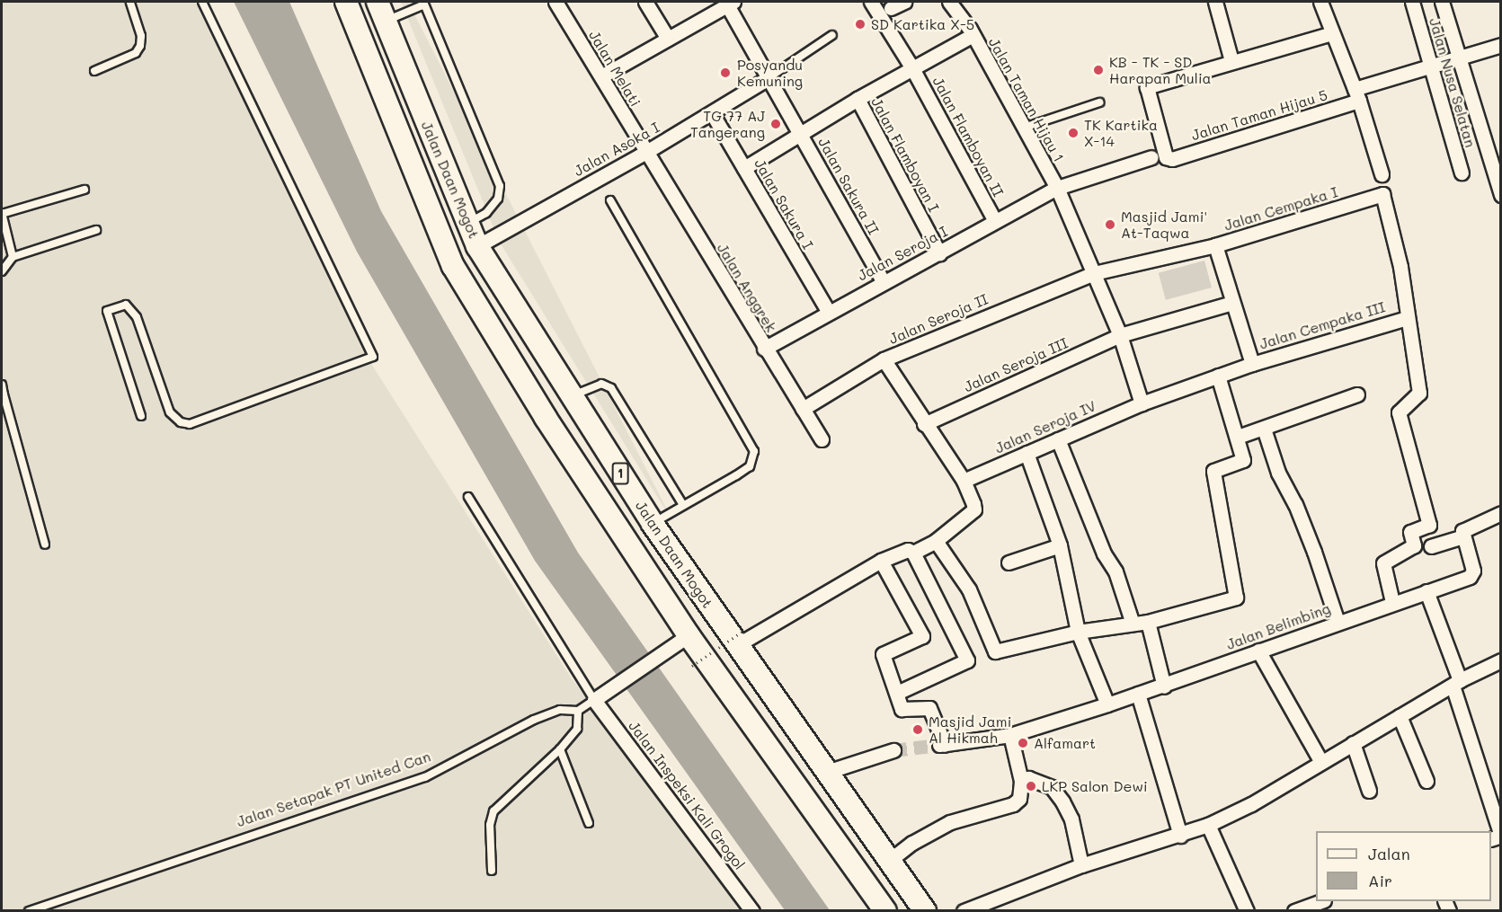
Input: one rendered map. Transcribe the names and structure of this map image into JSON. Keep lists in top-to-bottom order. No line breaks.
{"streets":{"highway":["Jalan Daan Mogot","1"],"street":["Jalan Melati","Jalan Nusa Selatan","Jalan Taman Hijau 1","Jalan Taman Hijau 5","Jalan Flamboyan II","Jalan Asoka I","Jalan Flamboyan I","Jalan Sakura II","Jalan Sakura I","Jalan Cempaka I","Jalan Seroja I","Jalan Anggrek","Jalan Seroja II","Jalan Cempaka III","Jalan Seroja III","Jalan Seroja IV","Jalan Belimbing","Jalan Setapak PT United Can","Jalan Inspeksi Kali Grogol"]},"crossings":[["Jalan Melati","Jalan Asoka I"],["Jalan Melati","Jalan Anggrek"],["Jalan Nusa Selatan","Jalan Taman Hijau 5"],["Jalan Taman Hijau 1","Jalan Cempaka I"],["Jalan Taman Hijau 1","Jalan Seroja I"],["Jalan Taman Hijau 1","Jalan Seroja II"],["Jalan Taman Hijau 1","Jalan Cempaka III"],["Jalan Taman Hijau 1","Jalan Seroja III"],["Jalan Taman Hijau 1","Jalan Seroja IV"],["Jalan Flamboyan II","Jalan Seroja I"],["Jalan Asoka I","Jalan Daan Mogot"],["Jalan Asoka I","Jalan Sakura I"],["Jalan Asoka I","Jalan Anggrek"],["Jalan Flamboyan I","Jalan Seroja I"],["Jalan Daan Mogot","Jalan Setapak PT United Can"],["Jalan Sakura II","Jalan Seroja I"],["Jalan Sakura I","Jalan Seroja I"],["Jalan Cempaka I","Jalan Seroja II"],["Jalan Cempaka I","Jalan Cempaka III"],["Jalan Seroja I","Jalan Anggrek"],["Jalan Anggrek","Jalan Seroja II"],["Jalan Cempaka III","Jalan Seroja III"],["Jalan Cempaka III","Jalan Seroja IV"],["Jalan Setapak PT United Can","Jalan Inspeksi Kali Grogol"]],"places":["SD Kartika X-5","KB - TK - SD Harapan Mulia","Posyandu Kemuning","TG 77 AJ Tangerang","TK Kartika X-14","Masjid Jami' At-Taqwa","Masjid Jami Al Hikmah","Alfamart","LKP Salon Dewi"],"legend":["Jalan","Air"]}
